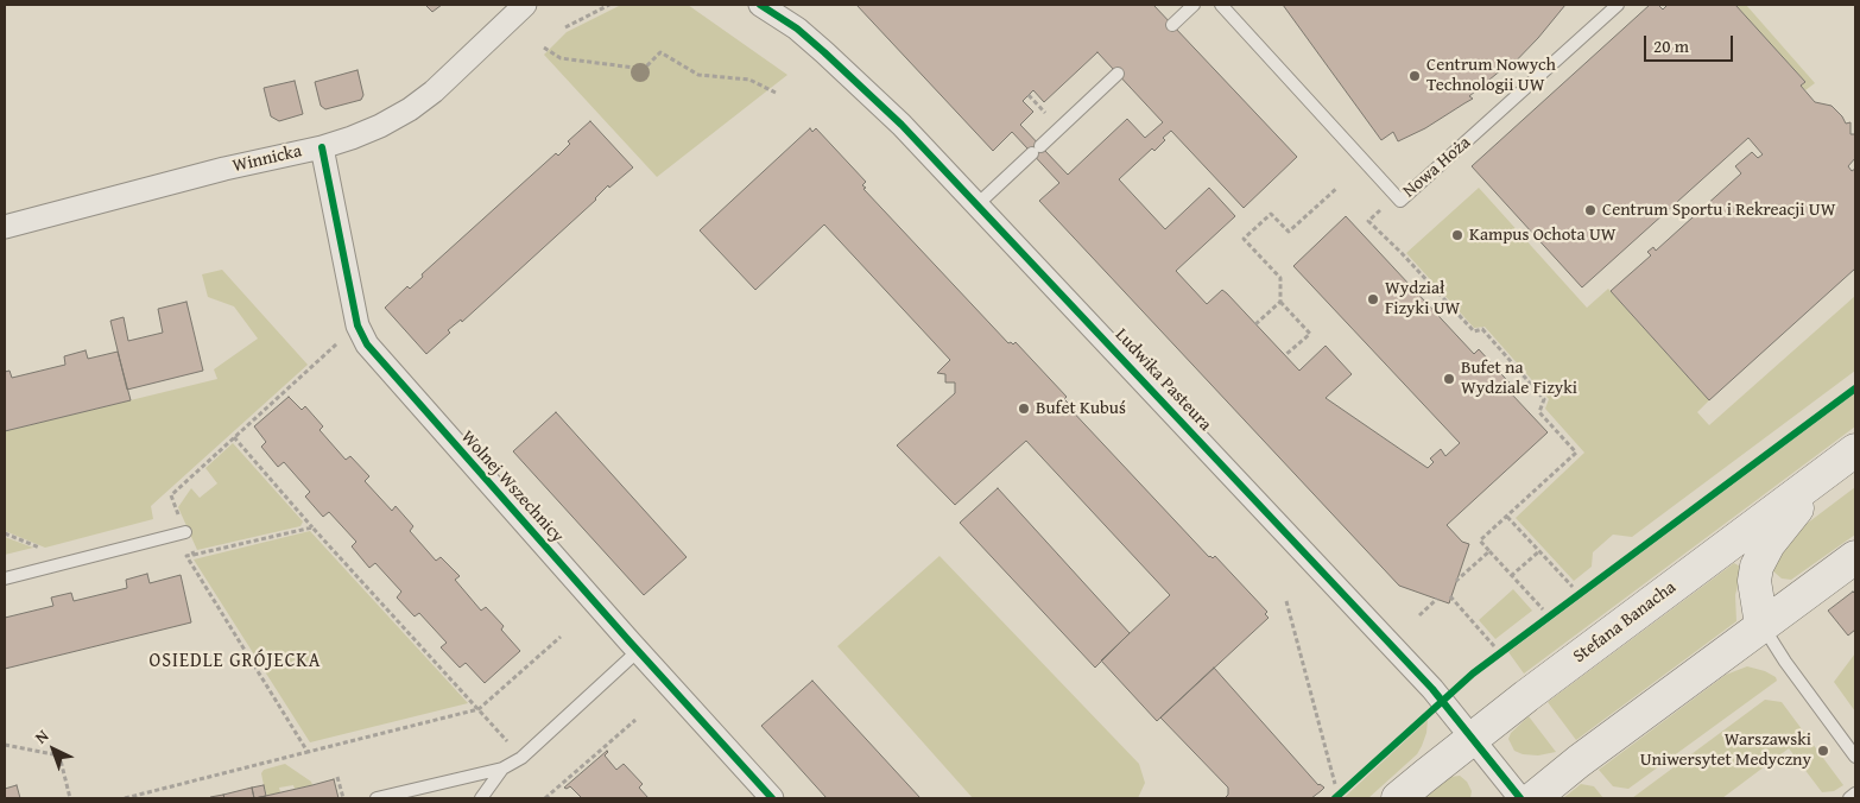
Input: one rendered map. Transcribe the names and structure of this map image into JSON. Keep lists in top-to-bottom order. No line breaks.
{"streets":{"main road":["Stefana Banacha"],"street":["Winnicka","Ludwika Pasteura","Wolnej Wszechnicy"],"lane":["Nowa Hoża"]},"crossings":[["Winnicka","Wolnej Wszechnicy"],["Ludwika Pasteura","Stefana Banacha"]],"districts":["OSIEDLE GRÓJECKA"],"places":["Centrum Nowych Technologii UW","Centrum Sportu i Rekreacji UW","Kampus Ochota UW","Wydział Fizyki UW","Bufet na Wydziale Fizyki","Bufet Kubuś","Warszawski Uniwersytet Medyczny"],"scale_bar":"20 m","north":"top left"}
